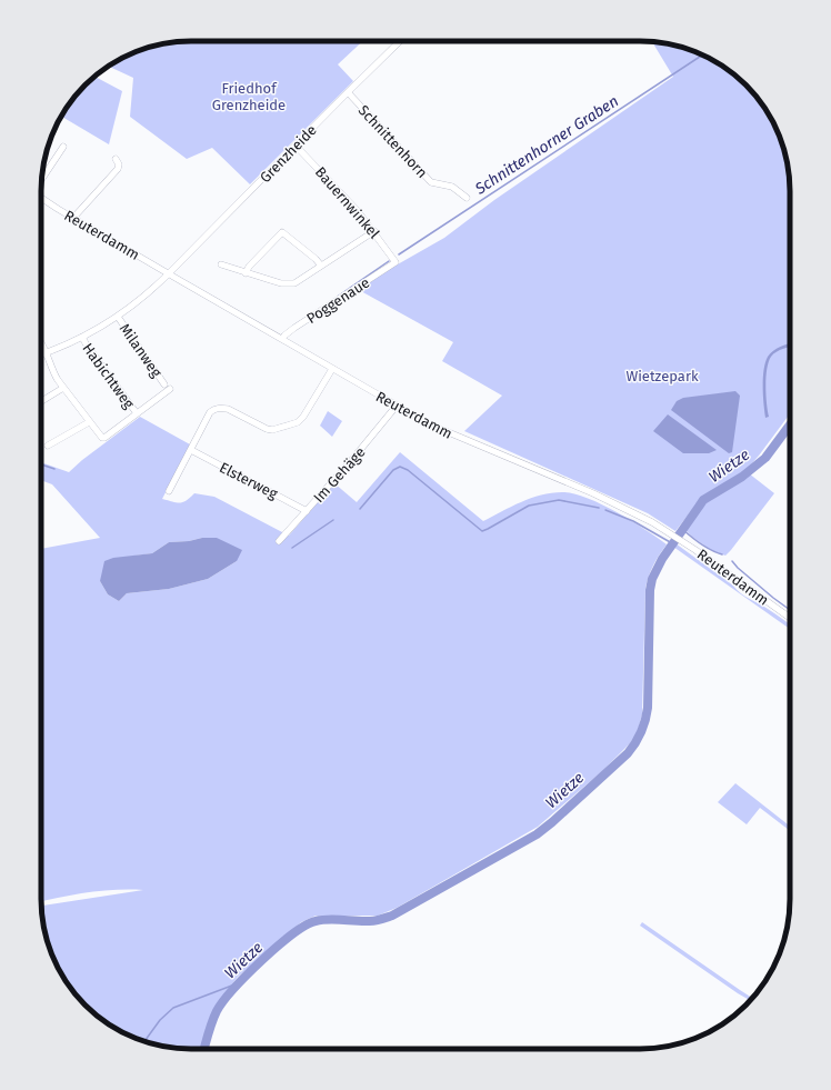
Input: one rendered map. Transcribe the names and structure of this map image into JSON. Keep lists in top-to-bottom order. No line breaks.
{"streets":{"street":["Schnittenhorn","Grenzheide","Bauernwinkel","Reuterdamm","Poggenaue","Milanweg","Habichtweg","Im Gehäge","Elsterweg"]},"crossings":[["Schnittenhorn","Grenzheide"],["Grenzheide","Bauernwinkel"],["Grenzheide","Reuterdamm"],["Grenzheide","Milanweg"],["Grenzheide","Habichtweg"],["Bauernwinkel","Poggenaue"],["Reuterdamm","Poggenaue"],["Reuterdamm","Im Gehäge"],["Im Gehäge","Elsterweg"]],"water":["Schnittenhorner Graben","Wietze"],"parks":["Friedhof Grenzheide","Wietzepark"]}
